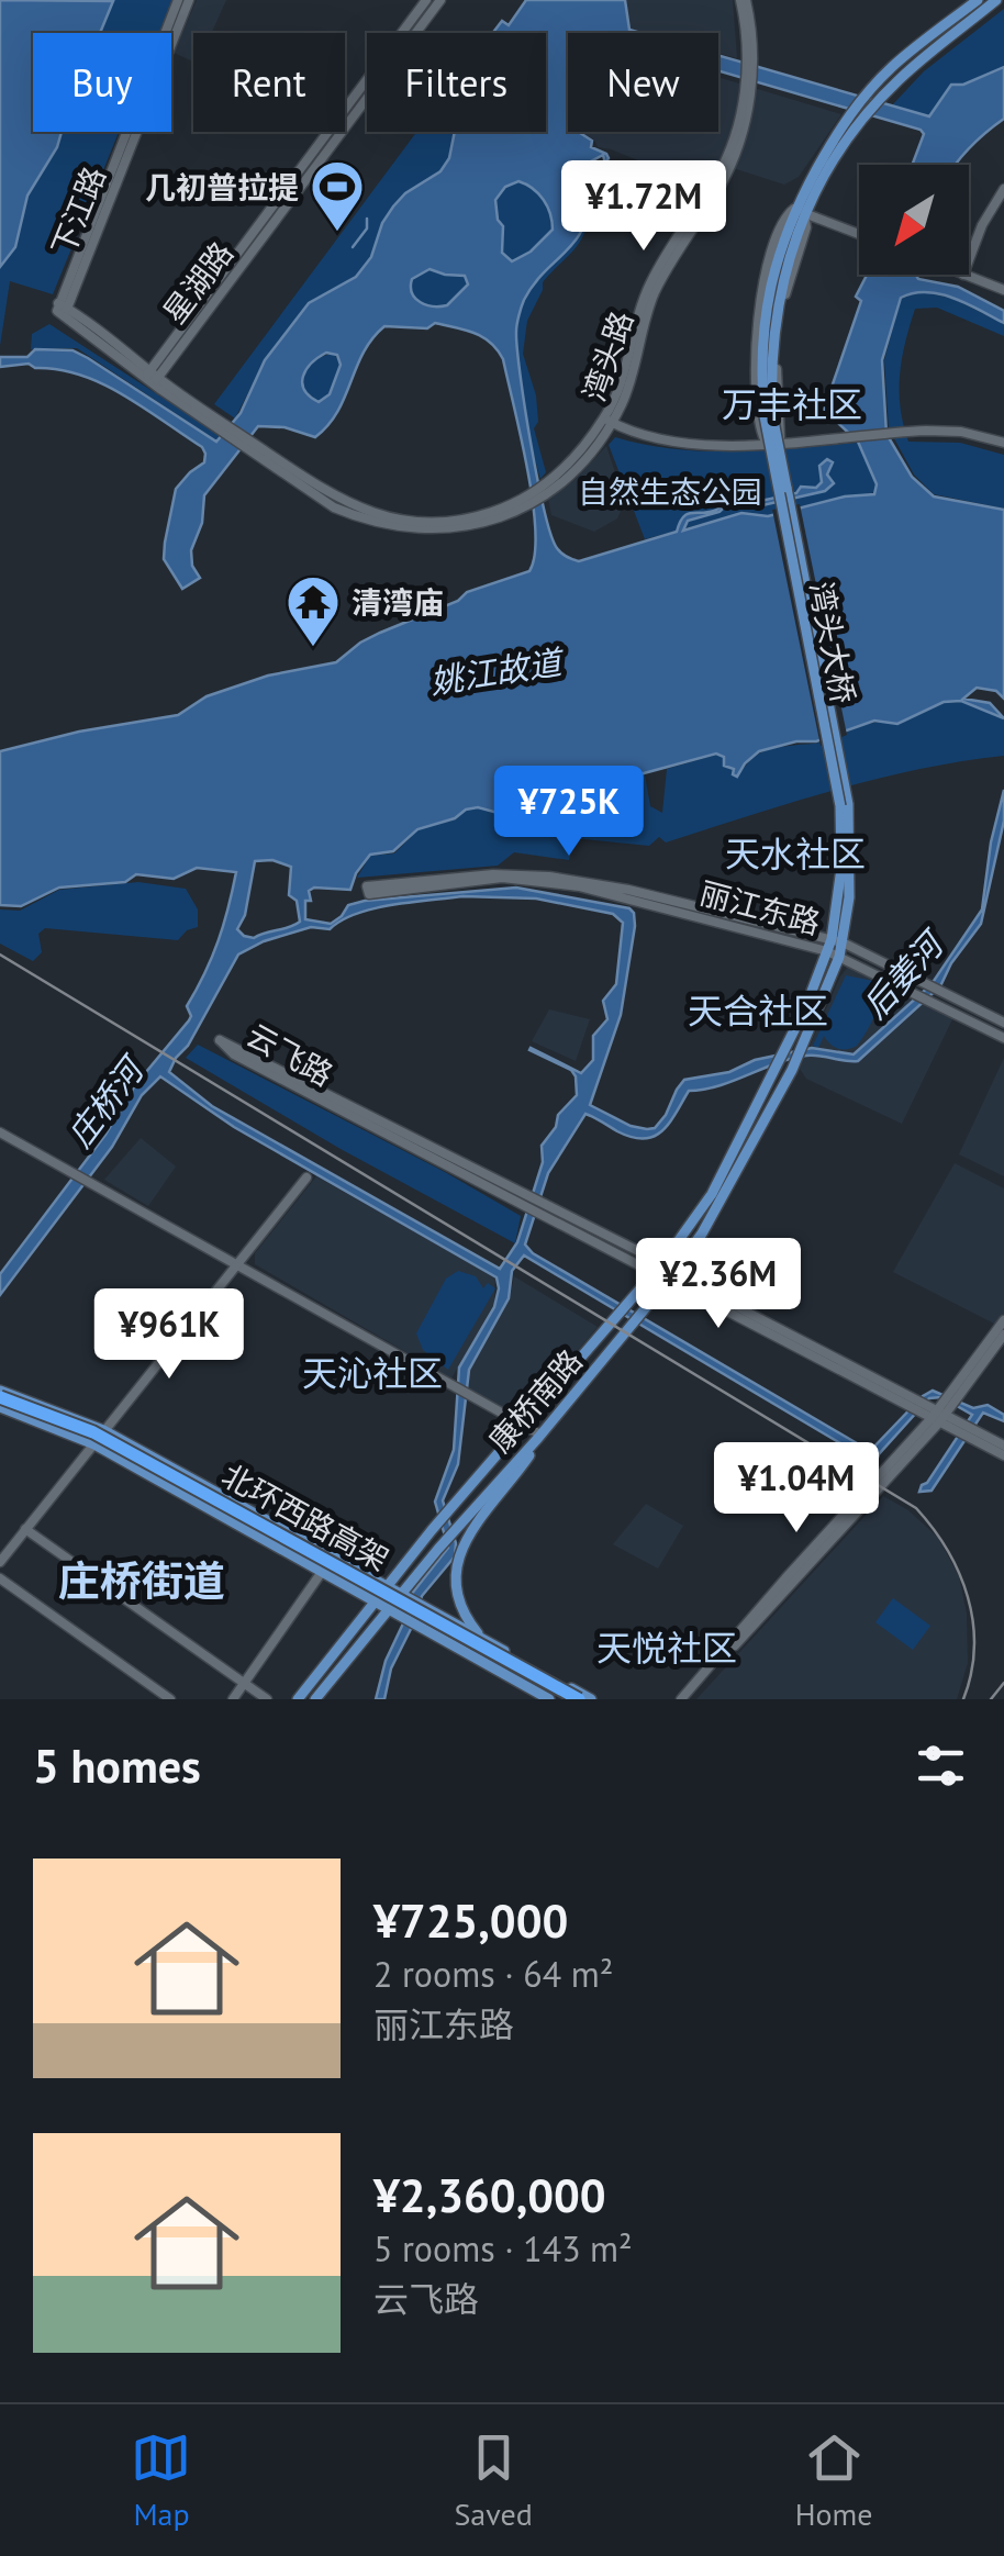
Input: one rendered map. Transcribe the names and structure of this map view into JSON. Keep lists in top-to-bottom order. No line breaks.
{"streets":{"highway":["北环西路高架"],"main road":["下江路","星湖路","湾头路","湾头大桥","丽江东路","云飞路","康桥南路"]},"crossings":[["下江路","湾头路"],["星湖路","湾头路"],["湾头大桥","康桥南路"],["丽江东路","康桥南路"],["云飞路","康桥南路"]],"districts":["万丰社区","天水社区","天合社区","天沁社区","庄桥街道","天悦社区"],"water":["姚江故道","后姜河","庄桥河"],"parks":["自然生态公园"],"places":{"sports":["几初普拉提"],"temple":["清湾庙"]},"north":"bottom left","page":{"chip":["Buy","Rent","Filters","New"],"price":["¥1.72M","¥725K","¥2.36M","¥961K","¥1.04M"],"heading":"5 homes","list":[{"name":"¥725,000","note":"2 rooms · 64 m² · 丽江东路"},{"name":"¥2,360,000","note":"5 rooms · 143 m² · 云飞路"}],"tabs":["Map","Saved","Home"]}}
